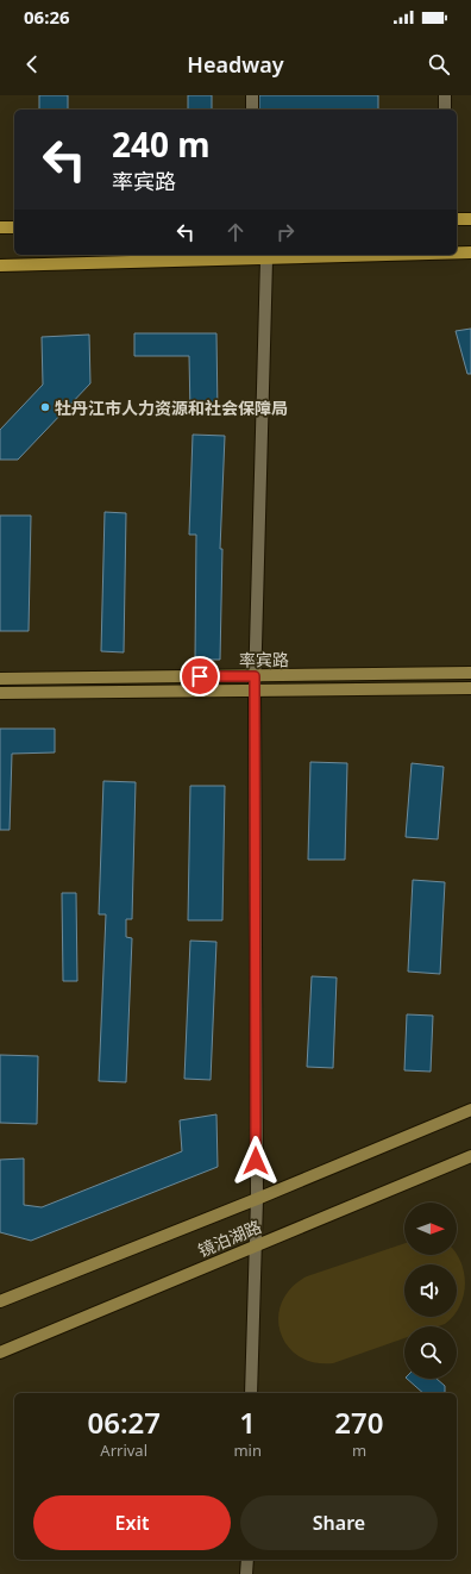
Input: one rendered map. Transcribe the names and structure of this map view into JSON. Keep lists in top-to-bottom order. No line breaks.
{"streets":{"main road":["率宾路","镜泊湖路"]},"places":["牡丹江市人力资源和社会保障局"],"north":"right","page":{"status":"06:26","header":"Headway","turn":["240 m","率宾路"],"eta":["06:27","Arrival","1","min","270","m"],"buttons":["Exit","Share"]}}
